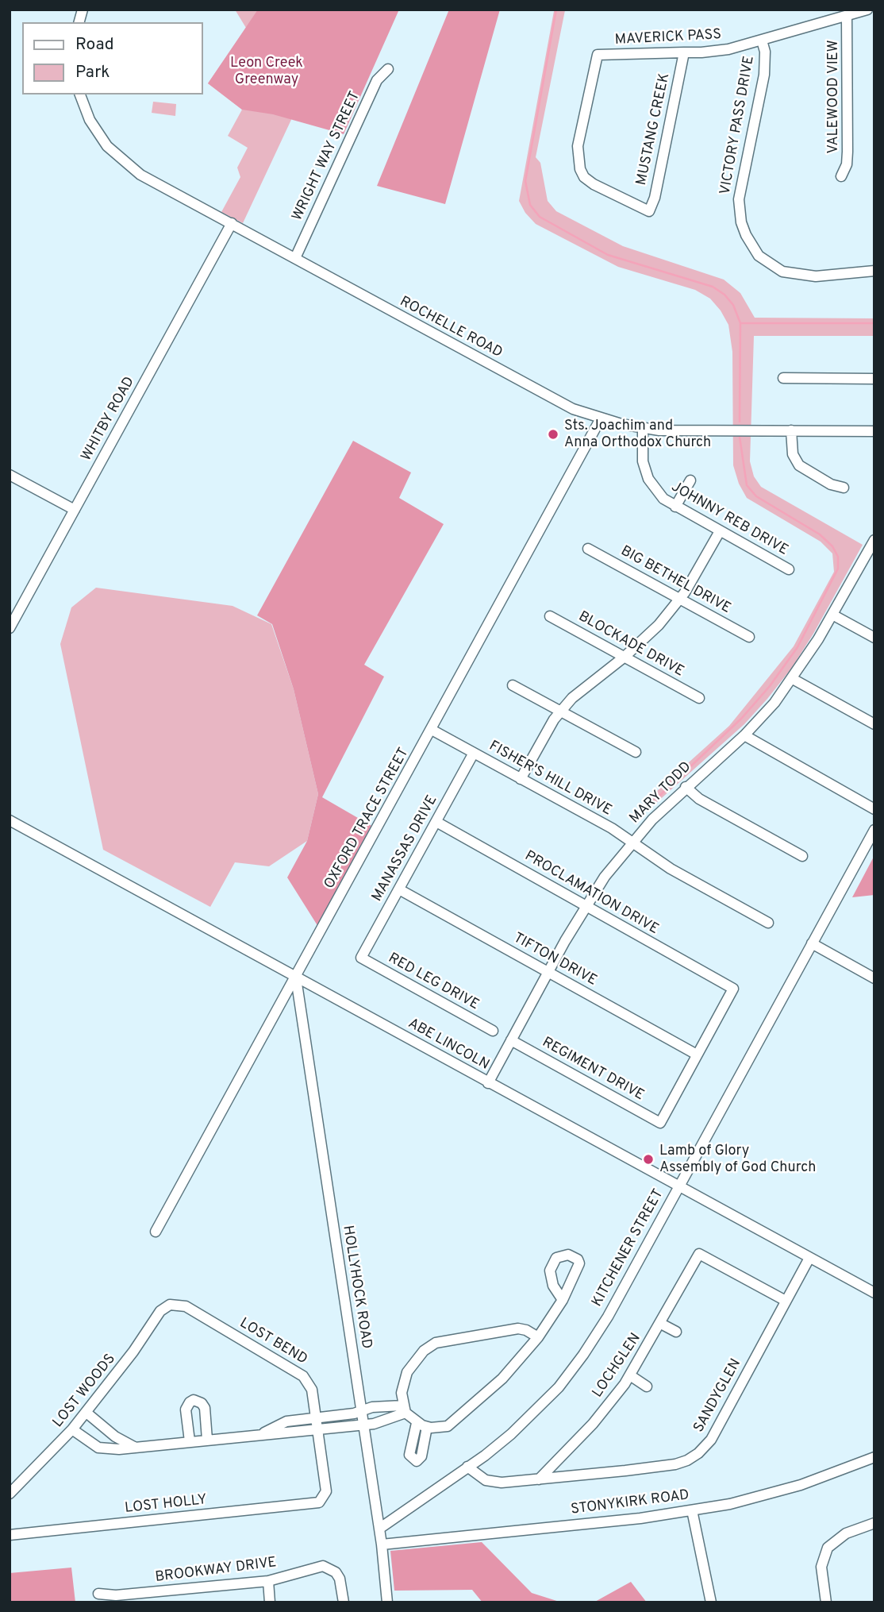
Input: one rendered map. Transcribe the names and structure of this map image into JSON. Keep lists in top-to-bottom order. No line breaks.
{"streets":{"street":["MAVERICK PASS","VALEWOOD VIEW","VICTORY PASS DRIVE","MUSTANG CREEK","WRIGHT WAY STREET","ROCHELLE ROAD","WHITBY ROAD","JOHNNY REB DRIVE","BIG BETHEL DRIVE","BLOCKADE DRIVE","FISHER'S HILL DRIVE","MARY TODD","OXFORD TRACE STREET","MANASSAS DRIVE","PROCLAMATION DRIVE","TIFTON DRIVE","RED LEG DRIVE","ABE LINCOLN","REGIMENT DRIVE","KITCHENER STREET","HOLLYHOCK ROAD","LOST BEND","LOCHGLEN","LOST WOODS","SANDYGLEN","STONYKIRK ROAD","LOST HOLLY","BROOKWAY DRIVE"]},"crossings":[["MAVERICK PASS","VALEWOOD VIEW"],["MAVERICK PASS","VICTORY PASS DRIVE"],["MAVERICK PASS","MUSTANG CREEK"],["WRIGHT WAY STREET","ROCHELLE ROAD"],["ROCHELLE ROAD","WHITBY ROAD"],["ROCHELLE ROAD","JOHNNY REB DRIVE"],["ROCHELLE ROAD","OXFORD TRACE STREET"],["FISHER'S HILL DRIVE","MARY TODD"],["FISHER'S HILL DRIVE","OXFORD TRACE STREET"],["FISHER'S HILL DRIVE","MANASSAS DRIVE"],["MARY TODD","PROCLAMATION DRIVE"],["MARY TODD","TIFTON DRIVE"],["MARY TODD","ABE LINCOLN"],["MARY TODD","REGIMENT DRIVE"],["OXFORD TRACE STREET","ABE LINCOLN"],["OXFORD TRACE STREET","HOLLYHOCK ROAD"],["MANASSAS DRIVE","PROCLAMATION DRIVE"],["MANASSAS DRIVE","TIFTON DRIVE"],["MANASSAS DRIVE","RED LEG DRIVE"],["PROCLAMATION DRIVE","TIFTON DRIVE"],["PROCLAMATION DRIVE","REGIMENT DRIVE"],["TIFTON DRIVE","REGIMENT DRIVE"],["ABE LINCOLN","KITCHENER STREET"],["ABE LINCOLN","HOLLYHOCK ROAD"],["ABE LINCOLN","SANDYGLEN"],["KITCHENER STREET","HOLLYHOCK ROAD"],["KITCHENER STREET","SANDYGLEN"],["HOLLYHOCK ROAD","STONYKIRK ROAD"],["LOST BEND","LOST WOODS"],["LOST BEND","LOST HOLLY"],["LOCHGLEN","SANDYGLEN"]],"parks":["Leon Creek Greenway"],"places":["Sts. Joachim and Anna Orthodox Church","Lamb of Glory Assembly of God Church"],"legend":["Road","Park"]}
